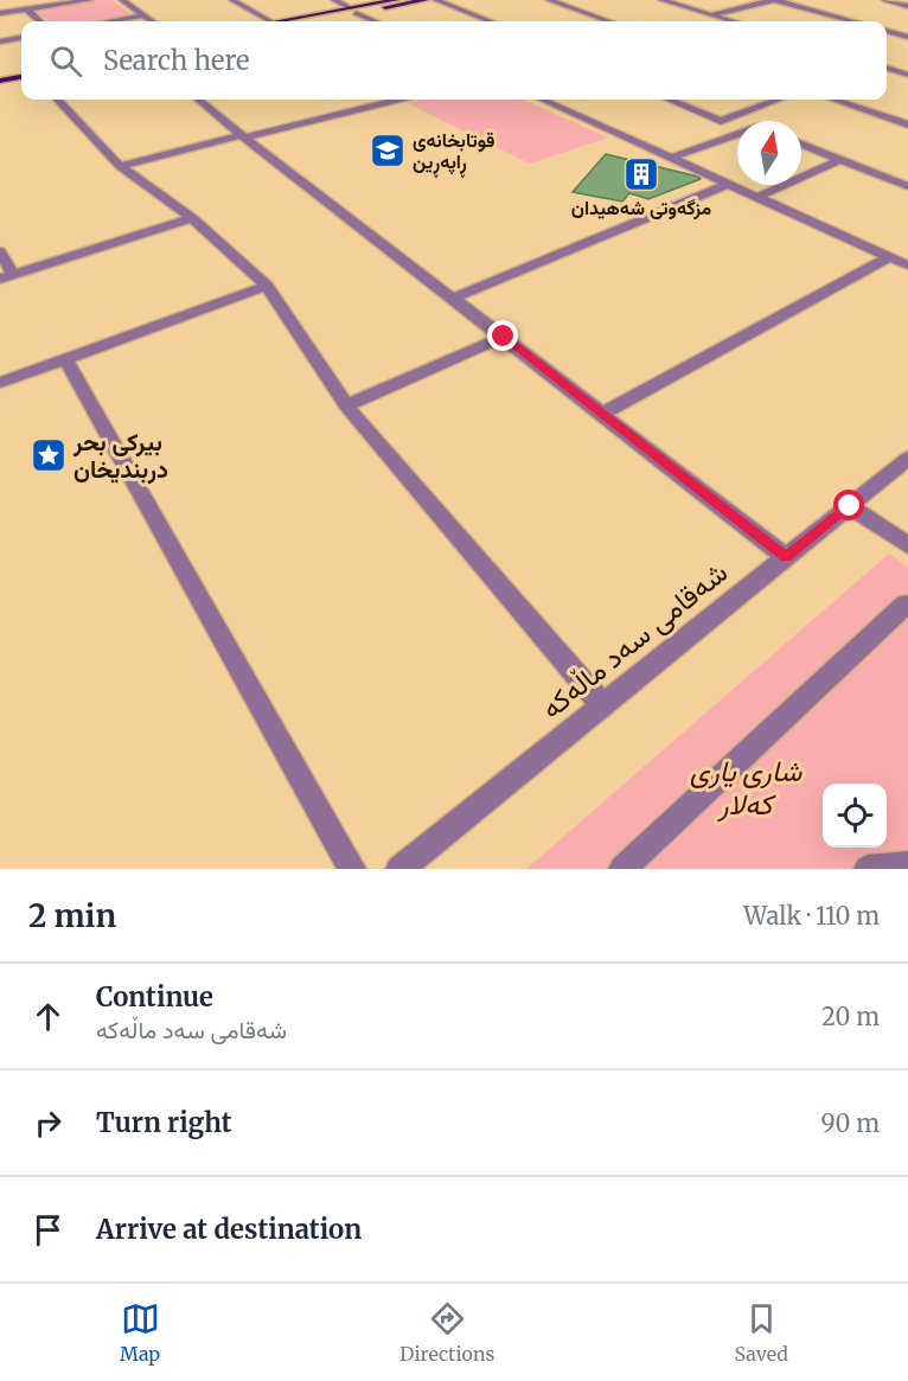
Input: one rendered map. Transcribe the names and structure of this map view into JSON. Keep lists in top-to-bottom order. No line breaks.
{"streets":{"street":["شەقامی سەد ماڵەکە"]},"parks":["شاری یاری کەلار"],"places":{"school or university":["قوتابخانەی ڕاپەڕین"],"building":["مزگەوتی شەهیدان"],"place":["بيركى بحر دربنديخان"]},"north":"top","page":{"search":"Search here","heading":["2 min","Walk · 110 m"],"list":[["Continue","شەقامی سەد ماڵەکە","20 m"],["Turn right","90 m"],"Arrive at destination"],"nav":["Map","Directions","Saved"]}}
